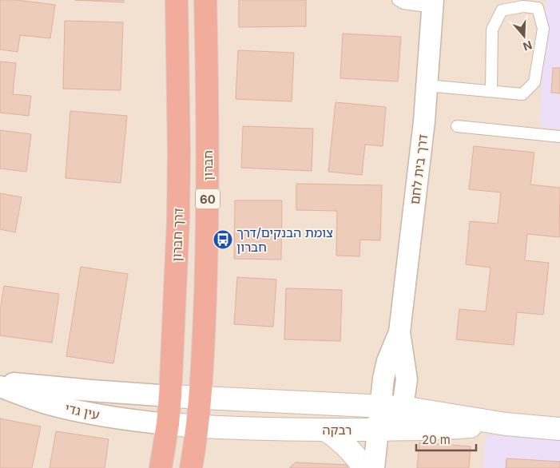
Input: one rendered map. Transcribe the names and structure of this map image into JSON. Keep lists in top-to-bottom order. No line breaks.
{"streets":{"highway":["חברון","60","דרך חברון"],"street":["דרך בית לחם","עין גדי","רבקה"]},"crossings":[["חברון","60"],["חברון","רבקה"],["דרך בית לחם","רבקה"],["60","רבקה"],["דרך חברון","עין גדי"],["דרך חברון","רבקה"],["עין גדי","רבקה"]],"places":{"bus stop":["צומת הבנקים/דרך חברון"]},"scale_bar":"20 m","north":"bottom"}
